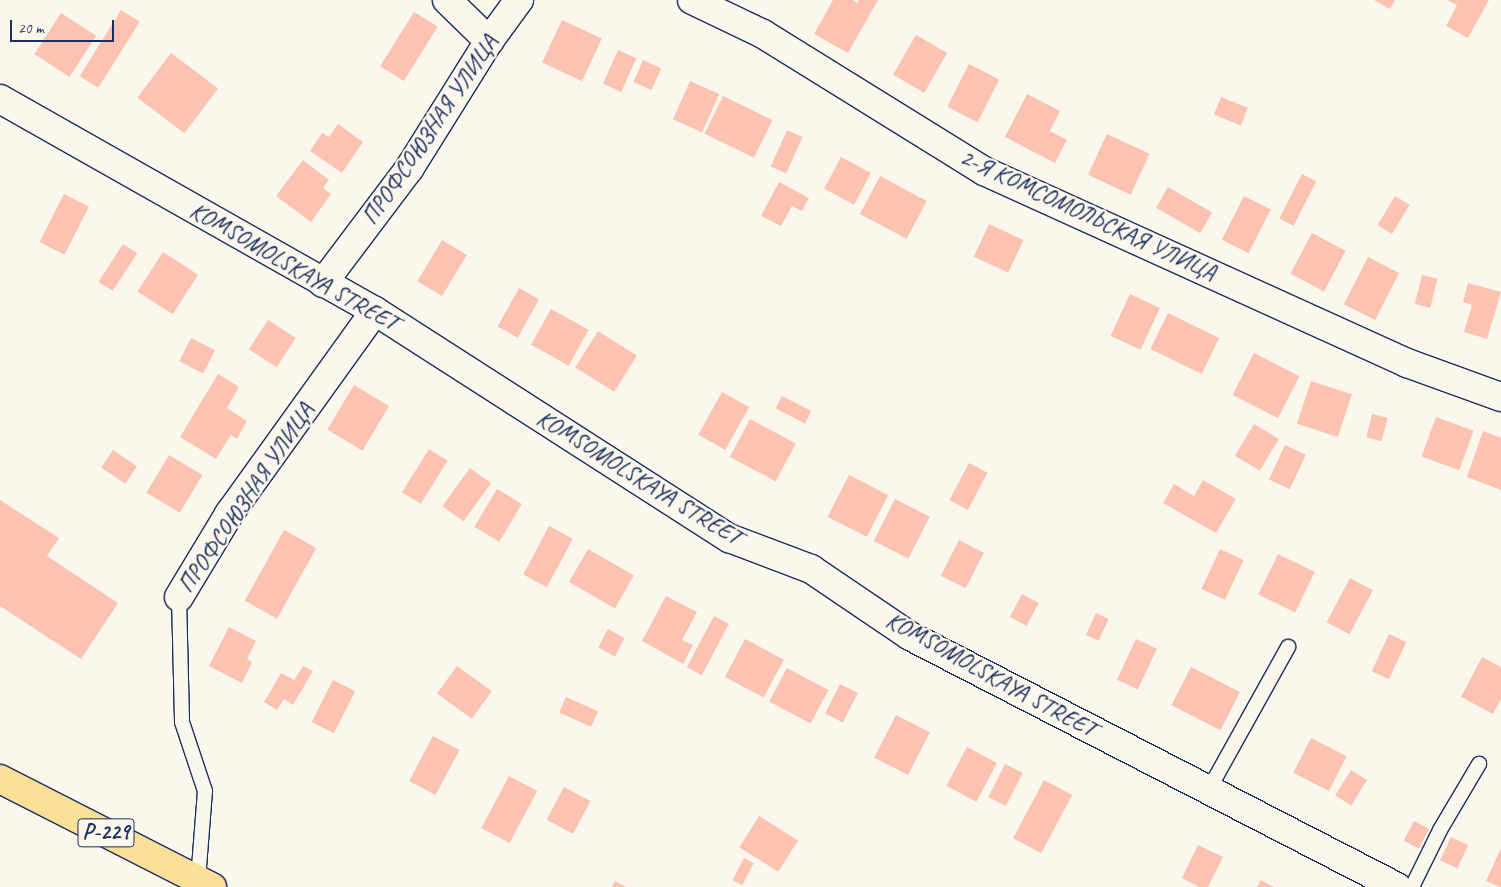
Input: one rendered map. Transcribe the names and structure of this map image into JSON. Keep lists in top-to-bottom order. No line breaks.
{"streets":{"main road":["Р-229"],"street":["ПРОФСОЮЗНАЯ УЛИЦА","2-Я КОМСОМОЛЬСКАЯ УЛИЦА","KOMSOMOLSKAYA STREET"]},"crossings":[["ПРОФСОЮЗНАЯ УЛИЦА","KOMSOMOLSKAYA STREET"],["ПРОФСОЮЗНАЯ УЛИЦА","Р-229"]],"scale_bar":"20 m"}
